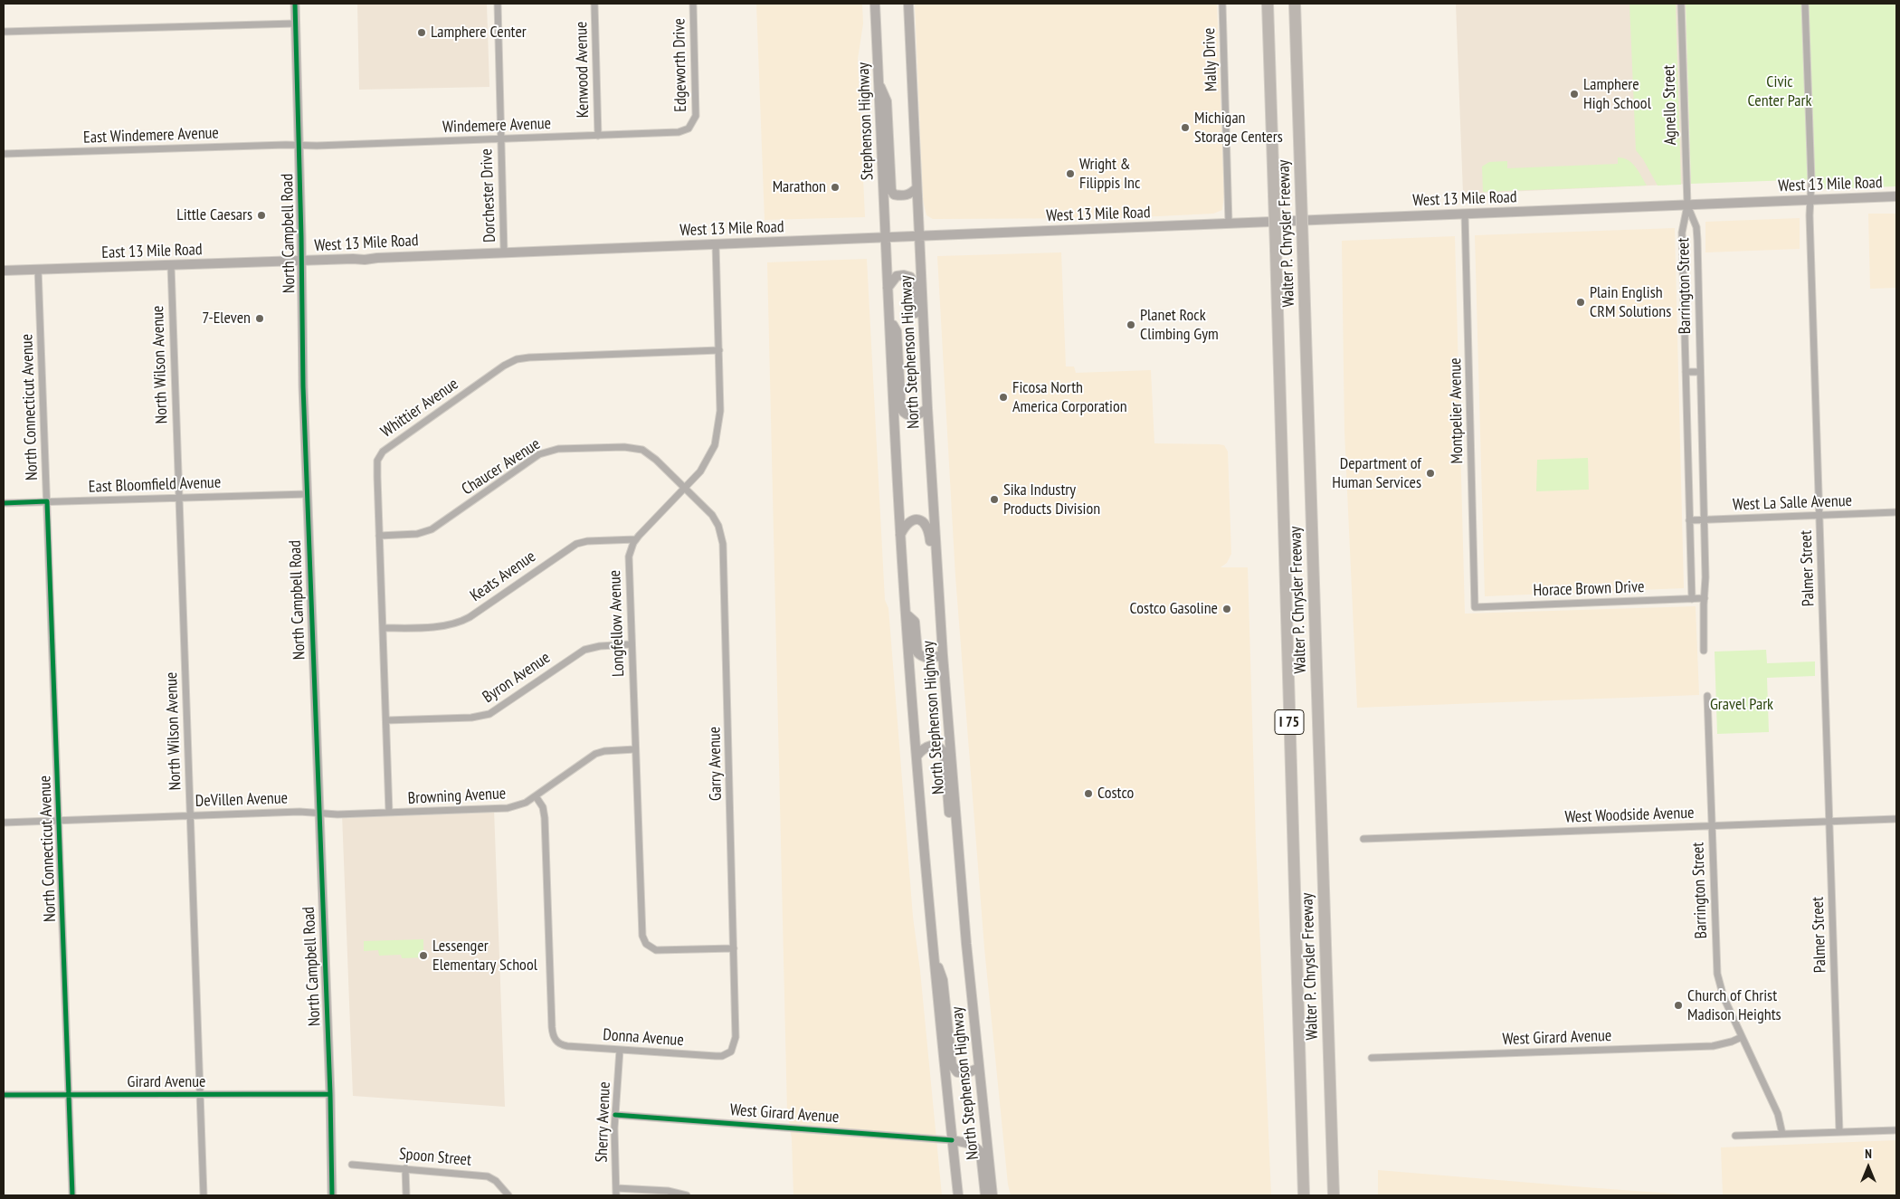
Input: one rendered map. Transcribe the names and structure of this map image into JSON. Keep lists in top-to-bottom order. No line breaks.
{"streets":{"highway":["Walter P. Chrysler Freeway","I 75"],"main road":["Stephenson Highway","West 13 Mile Road","East 13 Mile Road","North Stephenson Highway"],"street":["Mally Drive","Edgeworth Drive","Kenwood Avenue","Agnello Street","Windemere Avenue","East Windemere Avenue","Dorchester Drive","North Campbell Road","Barrington Street","North Wilson Avenue","North Connecticut Avenue","Whittier Avenue","Montpelier Avenue","Chaucer Avenue","East Bloomfield Avenue","West La Salle Avenue","Palmer Street","Keats Avenue","Horace Brown Drive","Longfellow Avenue","Byron Avenue","Garry Avenue","Browning Avenue","DeVillen Avenue","West Woodside Avenue","Donna Avenue","West Girard Avenue","Girard Avenue","Sherry Avenue","Spoon Street"]},"crossings":[["Mally Drive","West 13 Mile Road"],["Edgeworth Drive","Windemere Avenue"],["Kenwood Avenue","Windemere Avenue"],["Agnello Street","West 13 Mile Road"],["Agnello Street","Barrington Street"],["Stephenson Highway","West 13 Mile Road"],["Stephenson Highway","North Stephenson Highway"],["Windemere Avenue","East Windemere Avenue"],["Windemere Avenue","Dorchester Drive"],["Windemere Avenue","North Campbell Road"],["East Windemere Avenue","North Campbell Road"],["West 13 Mile Road","Dorchester Drive"],["West 13 Mile Road","North Campbell Road"],["West 13 Mile Road","East 13 Mile Road"],["West 13 Mile Road","Barrington Street"],["West 13 Mile Road","North Stephenson Highway"],["West 13 Mile Road","Montpelier Avenue"],["West 13 Mile Road","Palmer Street"],["West 13 Mile Road","Longfellow Avenue"],["North Campbell Road","East 13 Mile Road"],["North Campbell Road","East Bloomfield Avenue"],["North Campbell Road","Browning Avenue"],["North Campbell Road","DeVillen Avenue"],["North Campbell Road","Girard Avenue"],["East 13 Mile Road","North Wilson Avenue"],["East 13 Mile Road","North Connecticut Avenue"],["Barrington Street","West La Salle Avenue"],["Barrington Street","Horace Brown Drive"],["Barrington Street","West Woodside Avenue"],["Barrington Street","West Girard Avenue"],["North Stephenson Highway","West Girard Avenue"],["North Wilson Avenue","East Bloomfield Avenue"],["North Wilson Avenue","DeVillen Avenue"],["North Wilson Avenue","Girard Avenue"],["North Connecticut Avenue","East Bloomfield Avenue"],["North Connecticut Avenue","DeVillen Avenue"],["North Connecticut Avenue","Girard Avenue"],["Whittier Avenue","Chaucer Avenue"],["Whittier Avenue","Keats Avenue"],["Whittier Avenue","Longfellow Avenue"],["Whittier Avenue","Byron Avenue"],["Whittier Avenue","Browning Avenue"],["Montpelier Avenue","Horace Brown Drive"],["Chaucer Avenue","Longfellow Avenue"],["Chaucer Avenue","Garry Avenue"],["West La Salle Avenue","Palmer Street"],["Palmer Street","West Woodside Avenue"],["Keats Avenue","Longfellow Avenue"],["Longfellow Avenue","Byron Avenue"],["Longfellow Avenue","Garry Avenue"],["Longfellow Avenue","Browning Avenue"],["Garry Avenue","Donna Avenue"],["Browning Avenue","DeVillen Avenue"],["Browning Avenue","Donna Avenue"],["Donna Avenue","Sherry Avenue"],["West Girard Avenue","Sherry Avenue"]],"parks":["Civic Center Park","Gravel Park"],"places":["Lamphere Center","Lamphere High School","Michigan Storage Centers","Wright & Filippis Inc","Marathon","Little Caesars","Plain English CRM Solutions","7-Eleven","Planet Rock Climbing Gym","Ficosa North America Corporation","Department of Human Services","Sika Industry Products Division","Costco Gasoline","Costco","Lessenger Elementary School","Church of Christ Madison Heights"],"north":"top"}
